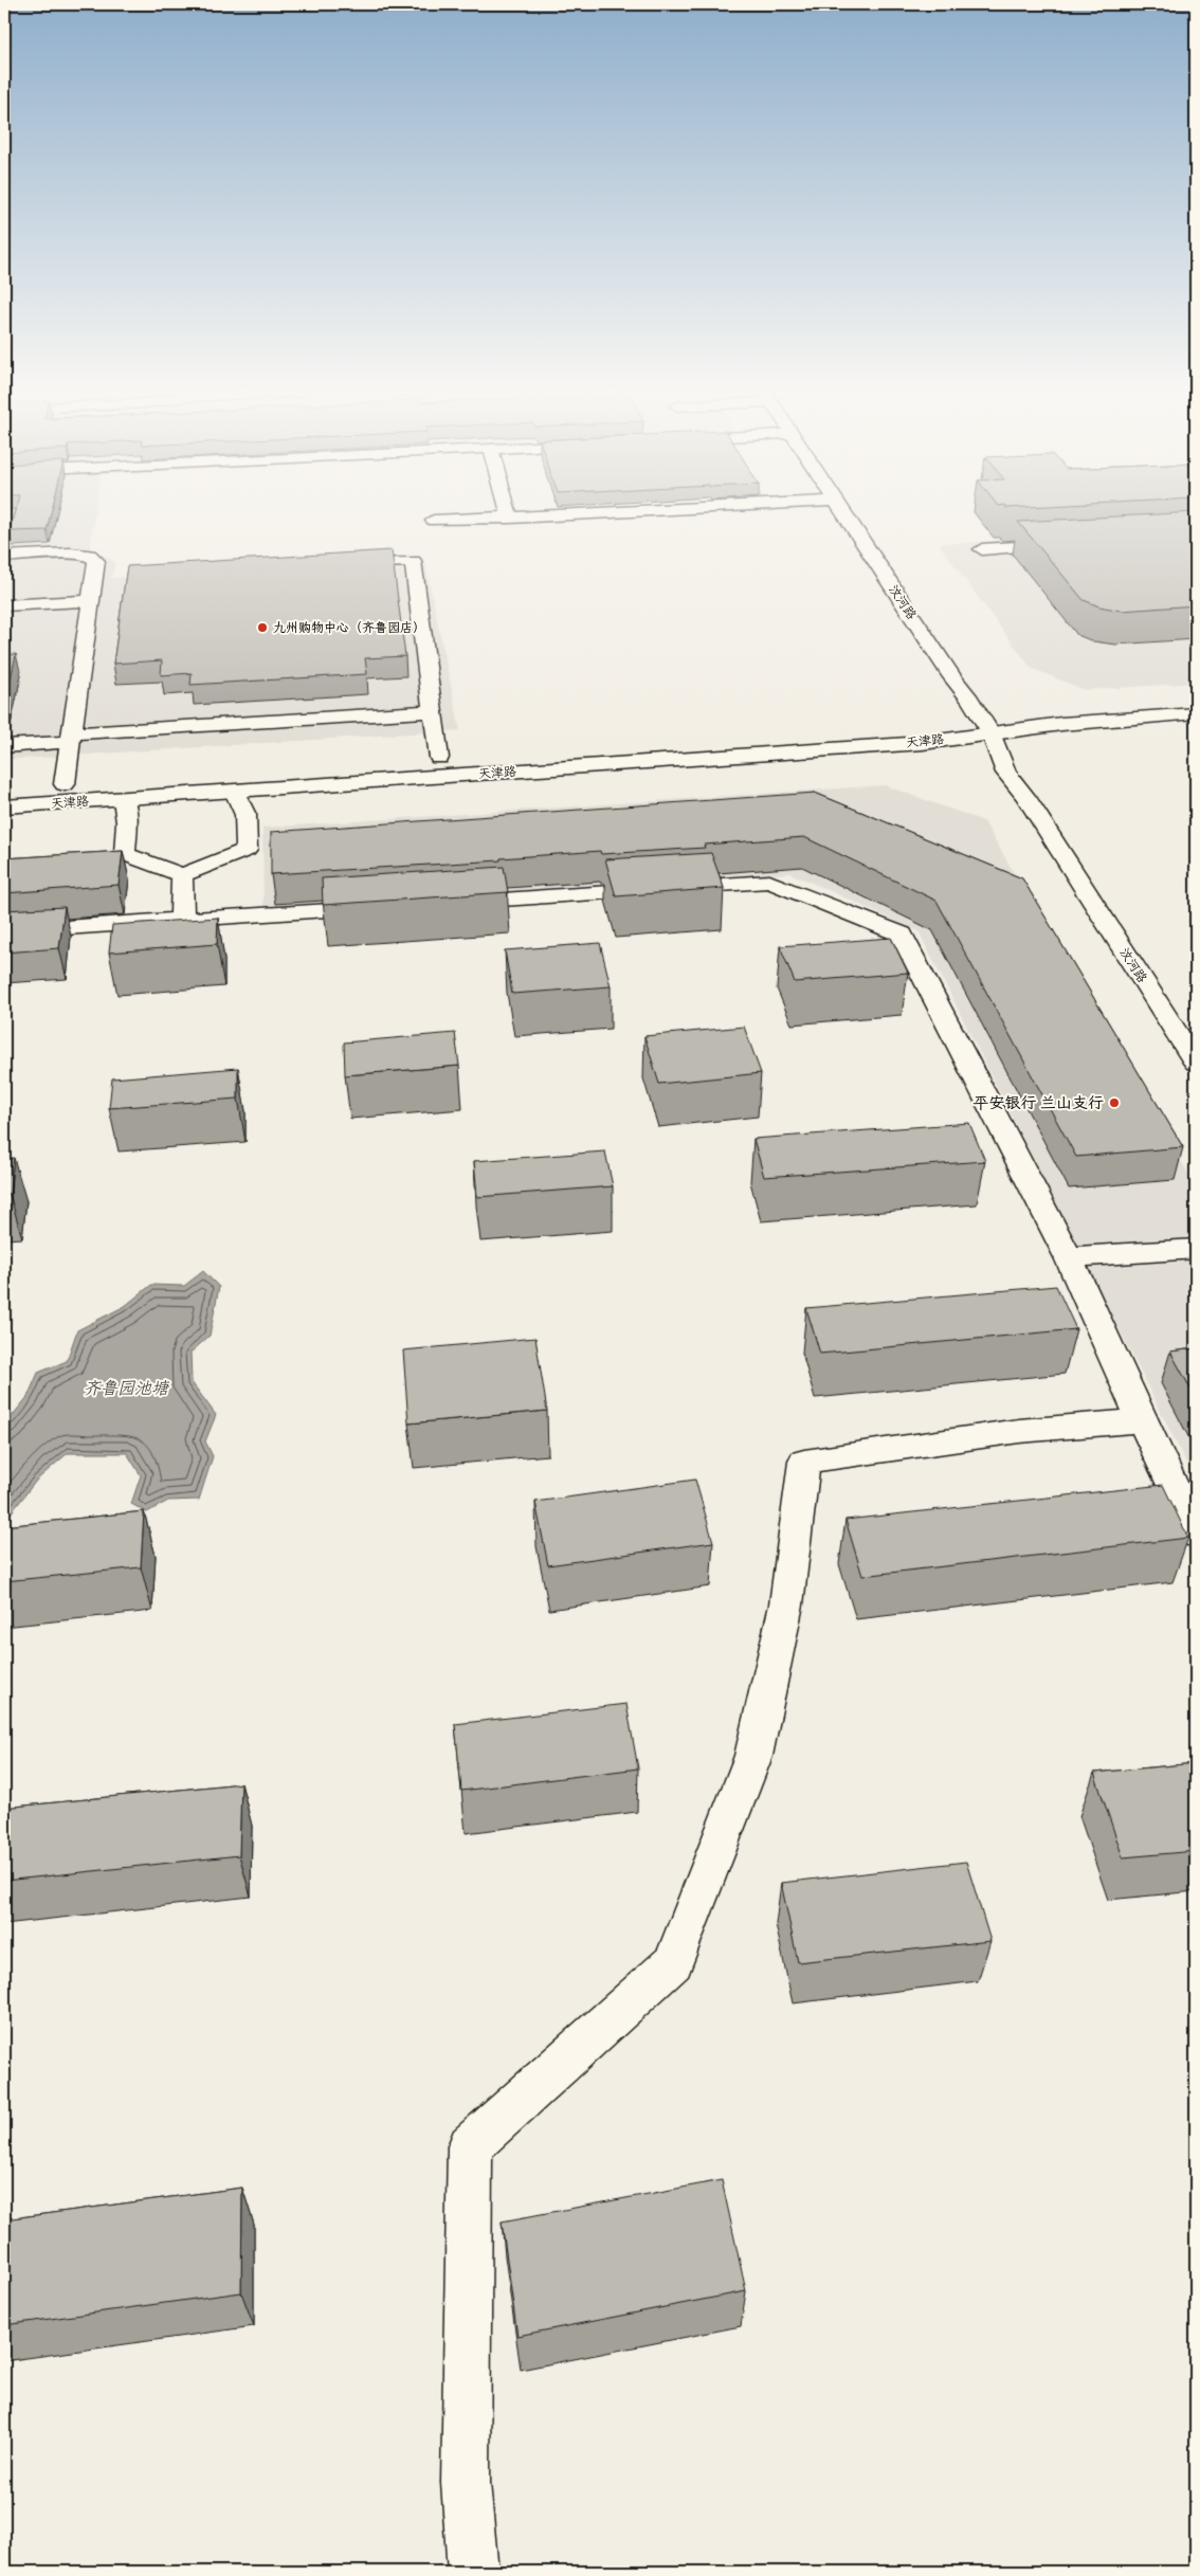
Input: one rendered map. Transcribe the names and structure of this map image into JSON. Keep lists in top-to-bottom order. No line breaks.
{"streets":{"street":["汶河路","天津路"]},"crossings":[["汶河路","天津路"]],"water":["齐鲁园池塘"],"places":["九州购物中心（齐鲁园店）","平安银行 兰山支行"]}
